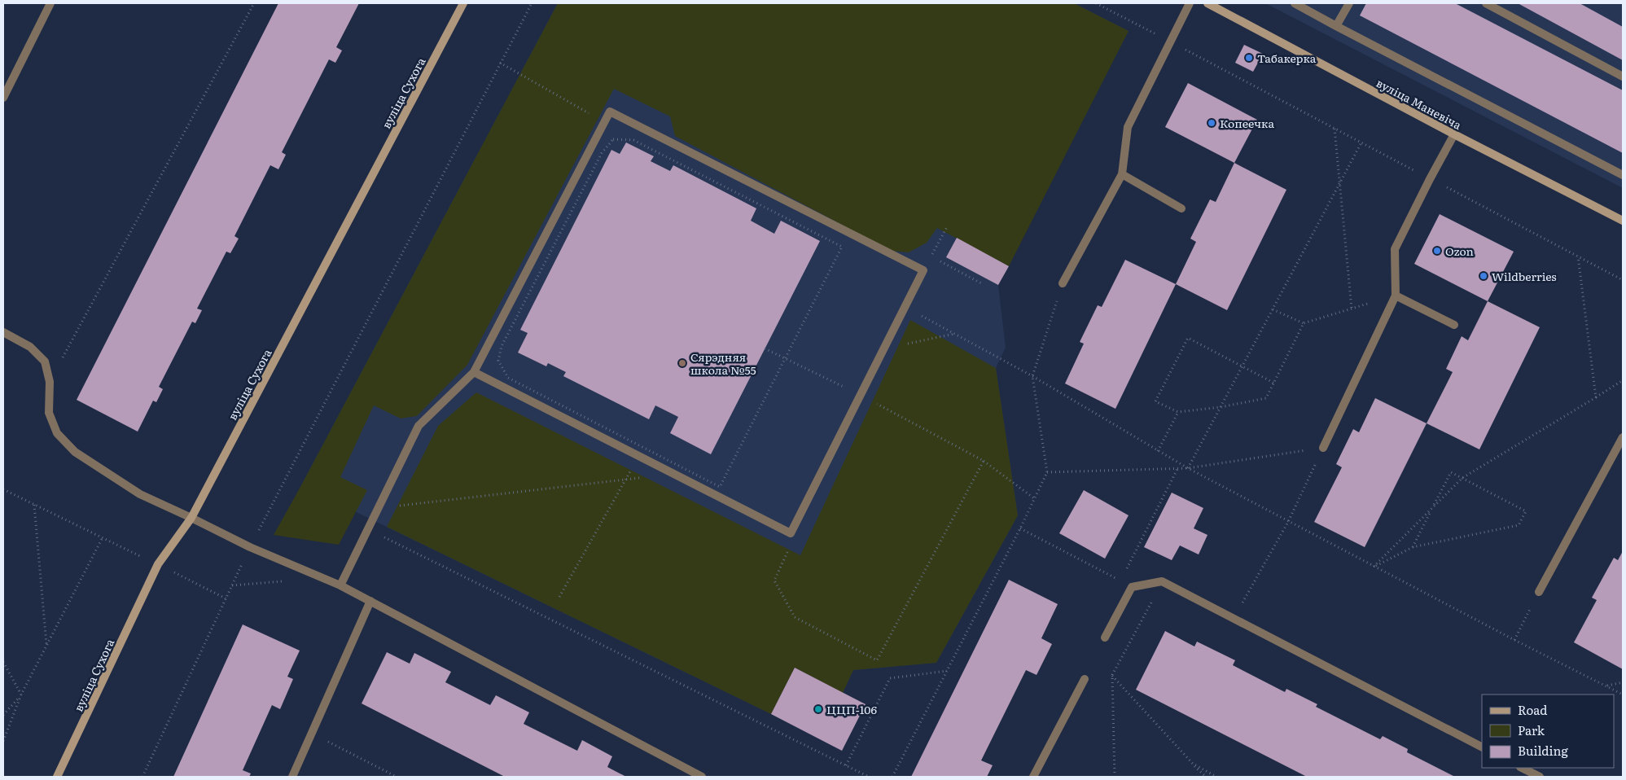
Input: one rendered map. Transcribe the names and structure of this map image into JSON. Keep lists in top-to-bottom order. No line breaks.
{"streets":{"street":["вуліца Сухога","вуліца Маневіча"]},"places":["Табакерка","Копеечка","Ozon","Wildberries","Сярэдняя школа №55","ЦЦП-106"],"legend":["Road","Park","Building"]}
